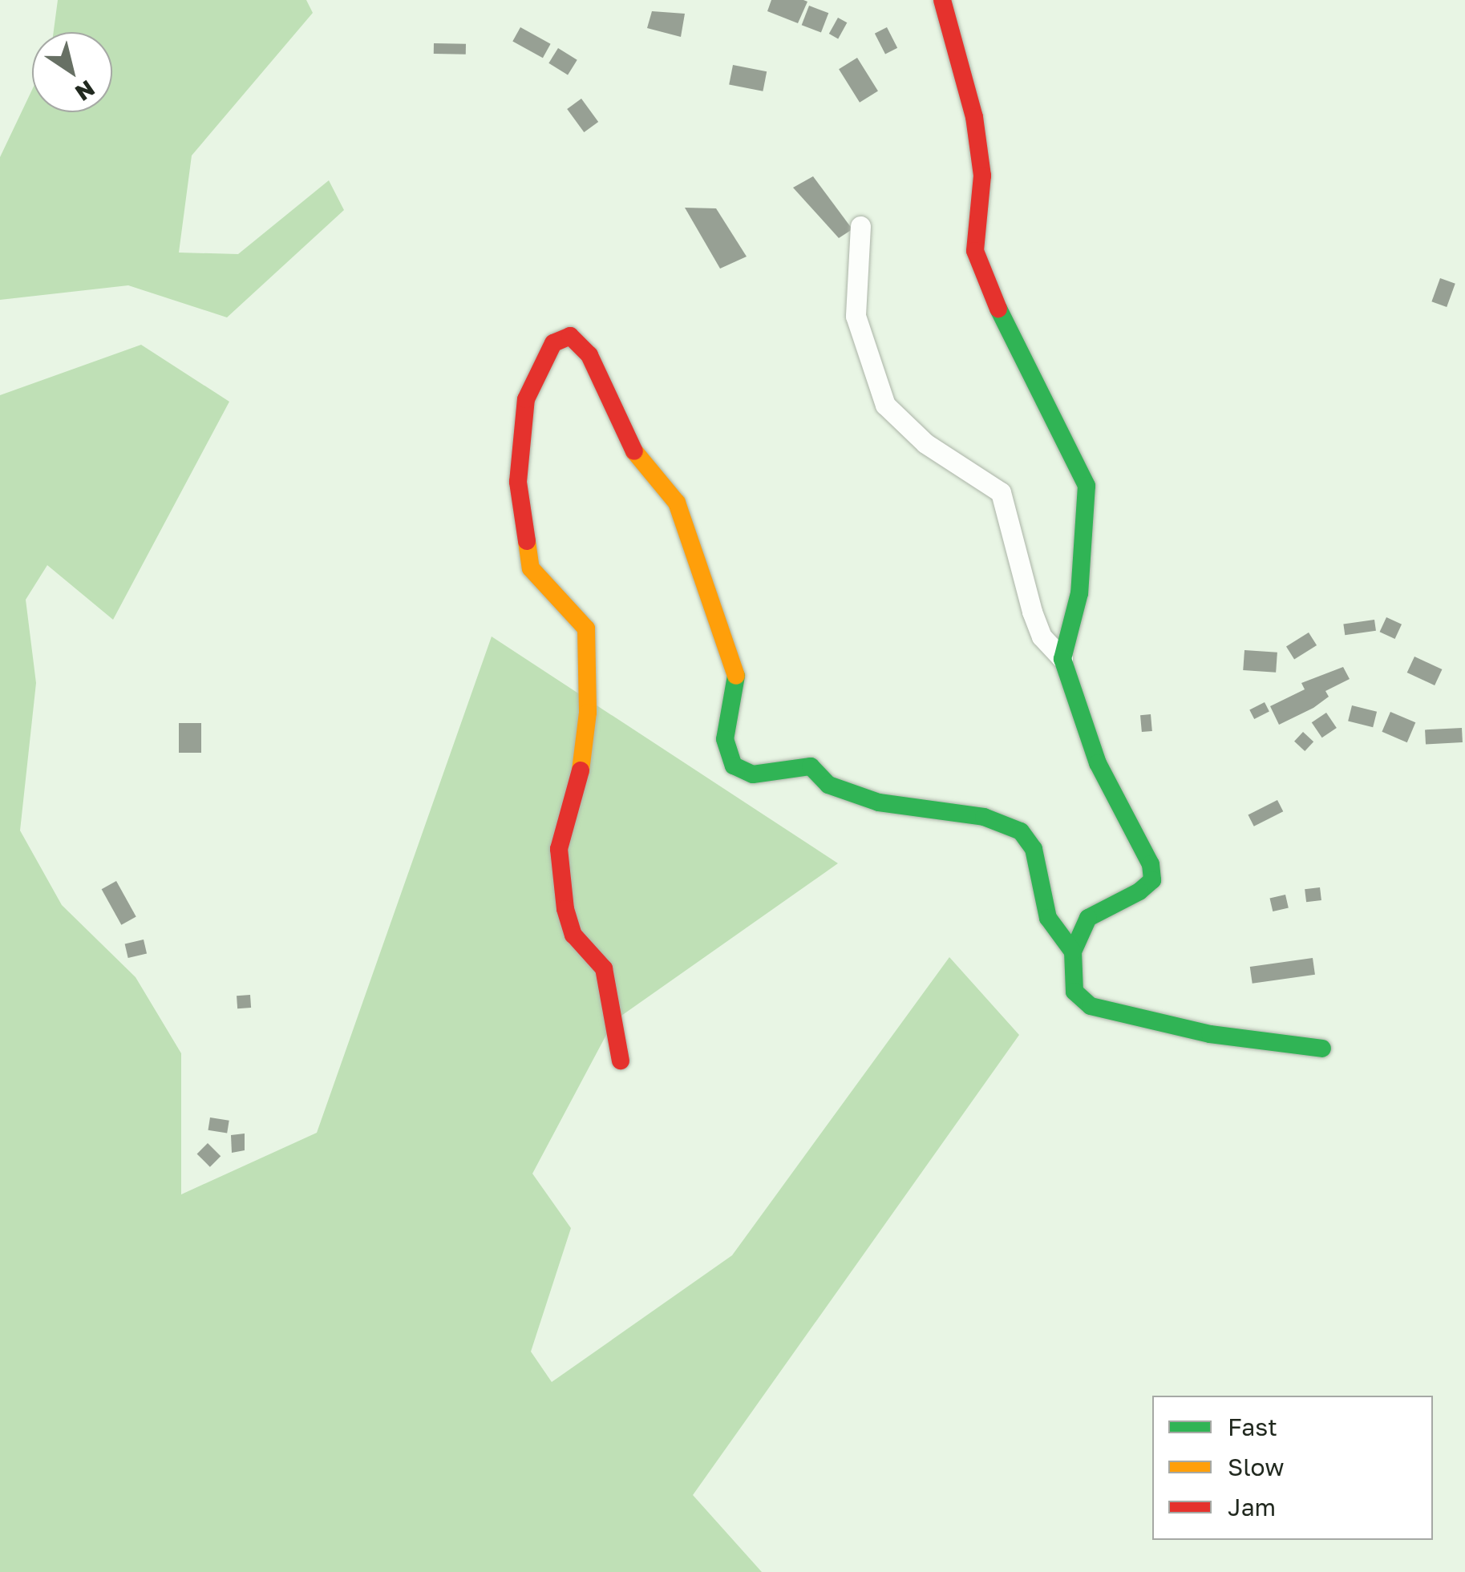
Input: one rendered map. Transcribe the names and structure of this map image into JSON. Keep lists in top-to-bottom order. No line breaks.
{"legend":["Fast","Slow","Jam"],"north":"bottom right"}
